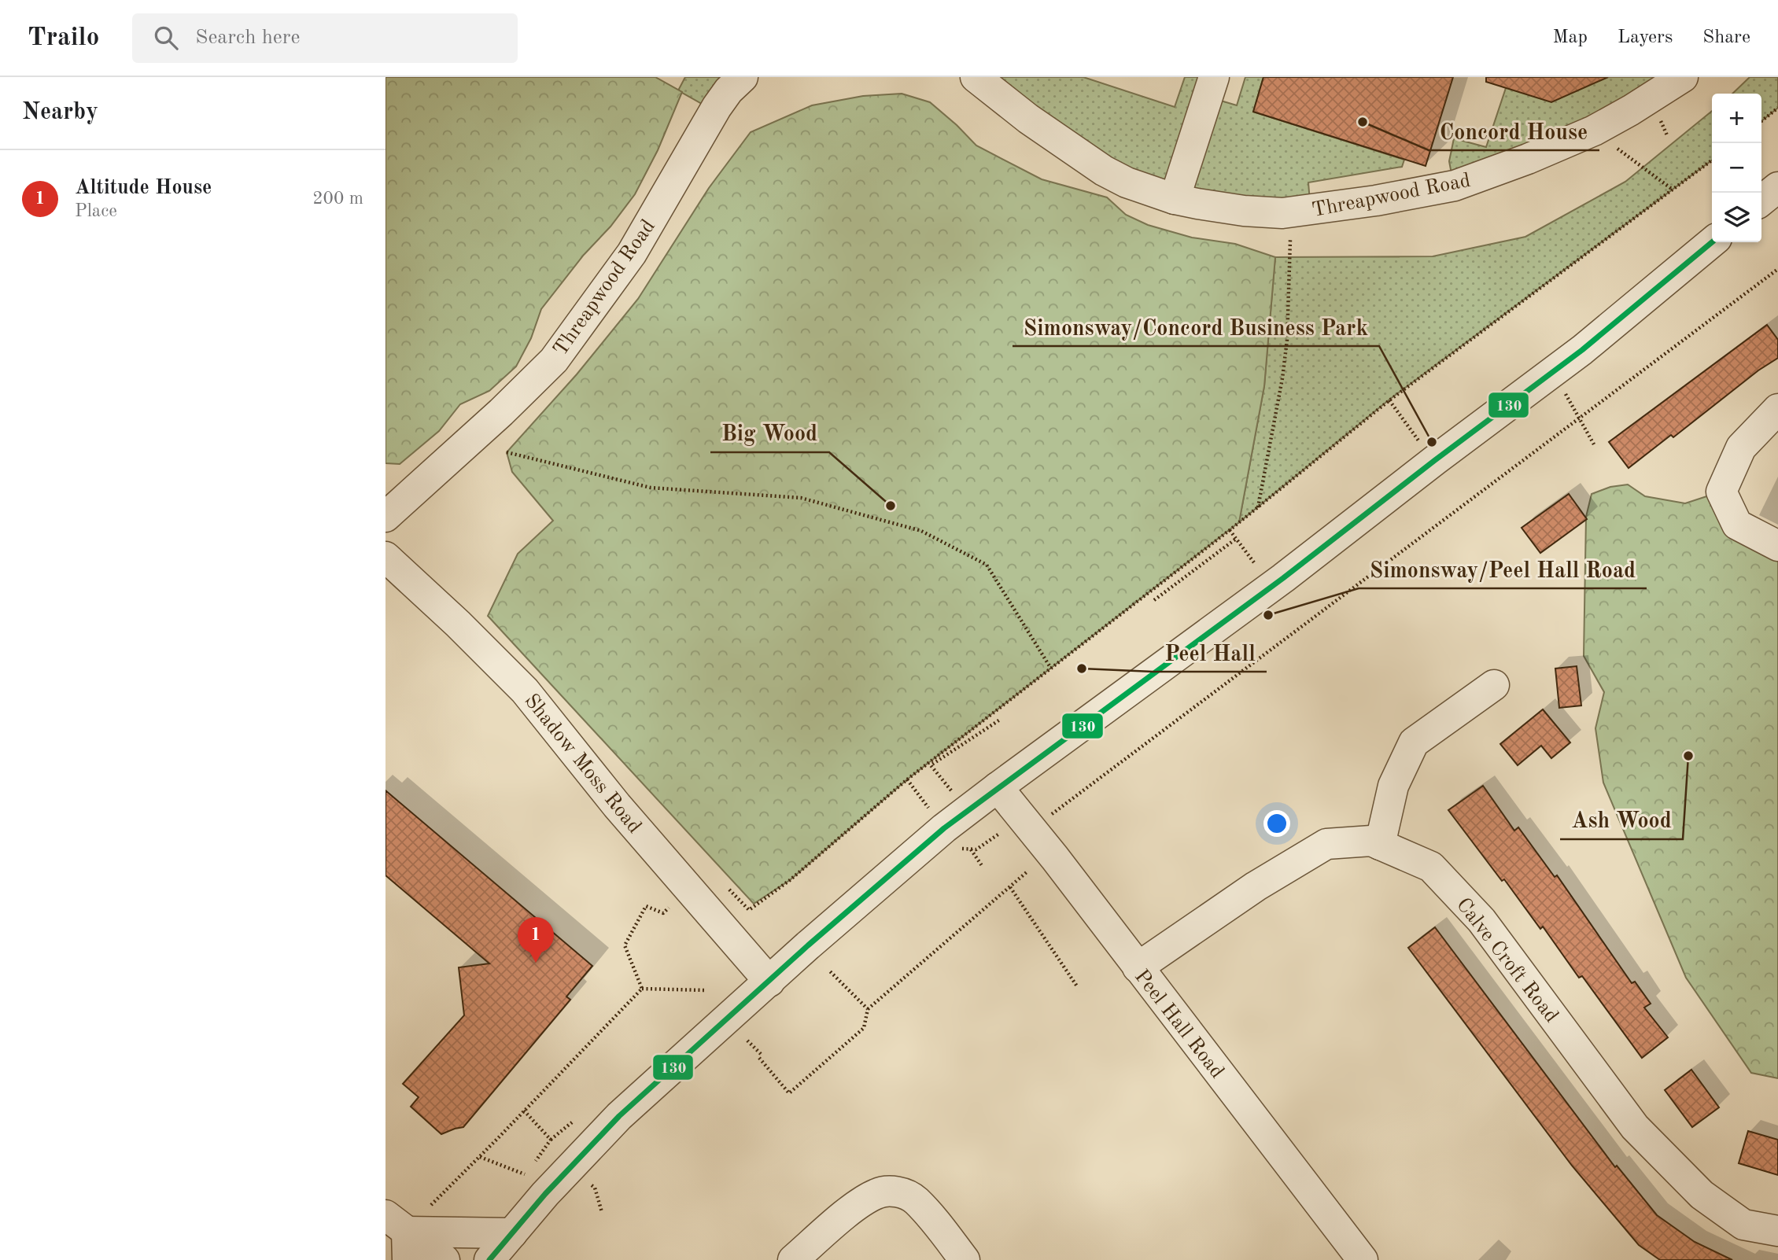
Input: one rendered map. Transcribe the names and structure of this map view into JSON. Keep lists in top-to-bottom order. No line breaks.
{"streets":{"street":["Threapwood Road","Shadow Moss Road","Calve Croft Road","Peel Hall Road"]},"crossings":[["Calve Croft Road","Peel Hall Road"]],"places":["Concord House","Simonsway/Concord Business Park","Big Wood","Simonsway/Peel Hall Road","Peel Hall","Ash Wood"],"lines":["transit line 130"],"page":{"header":"Trailo","search":"Search here","nav":["Map","Layers","Share"],"heading":"Nearby","map_buttons":["+","−"],"list":[{"mark":"1","name":"Altitude House","note":"Place","value":"200 m"}],"pins":"1"}}
